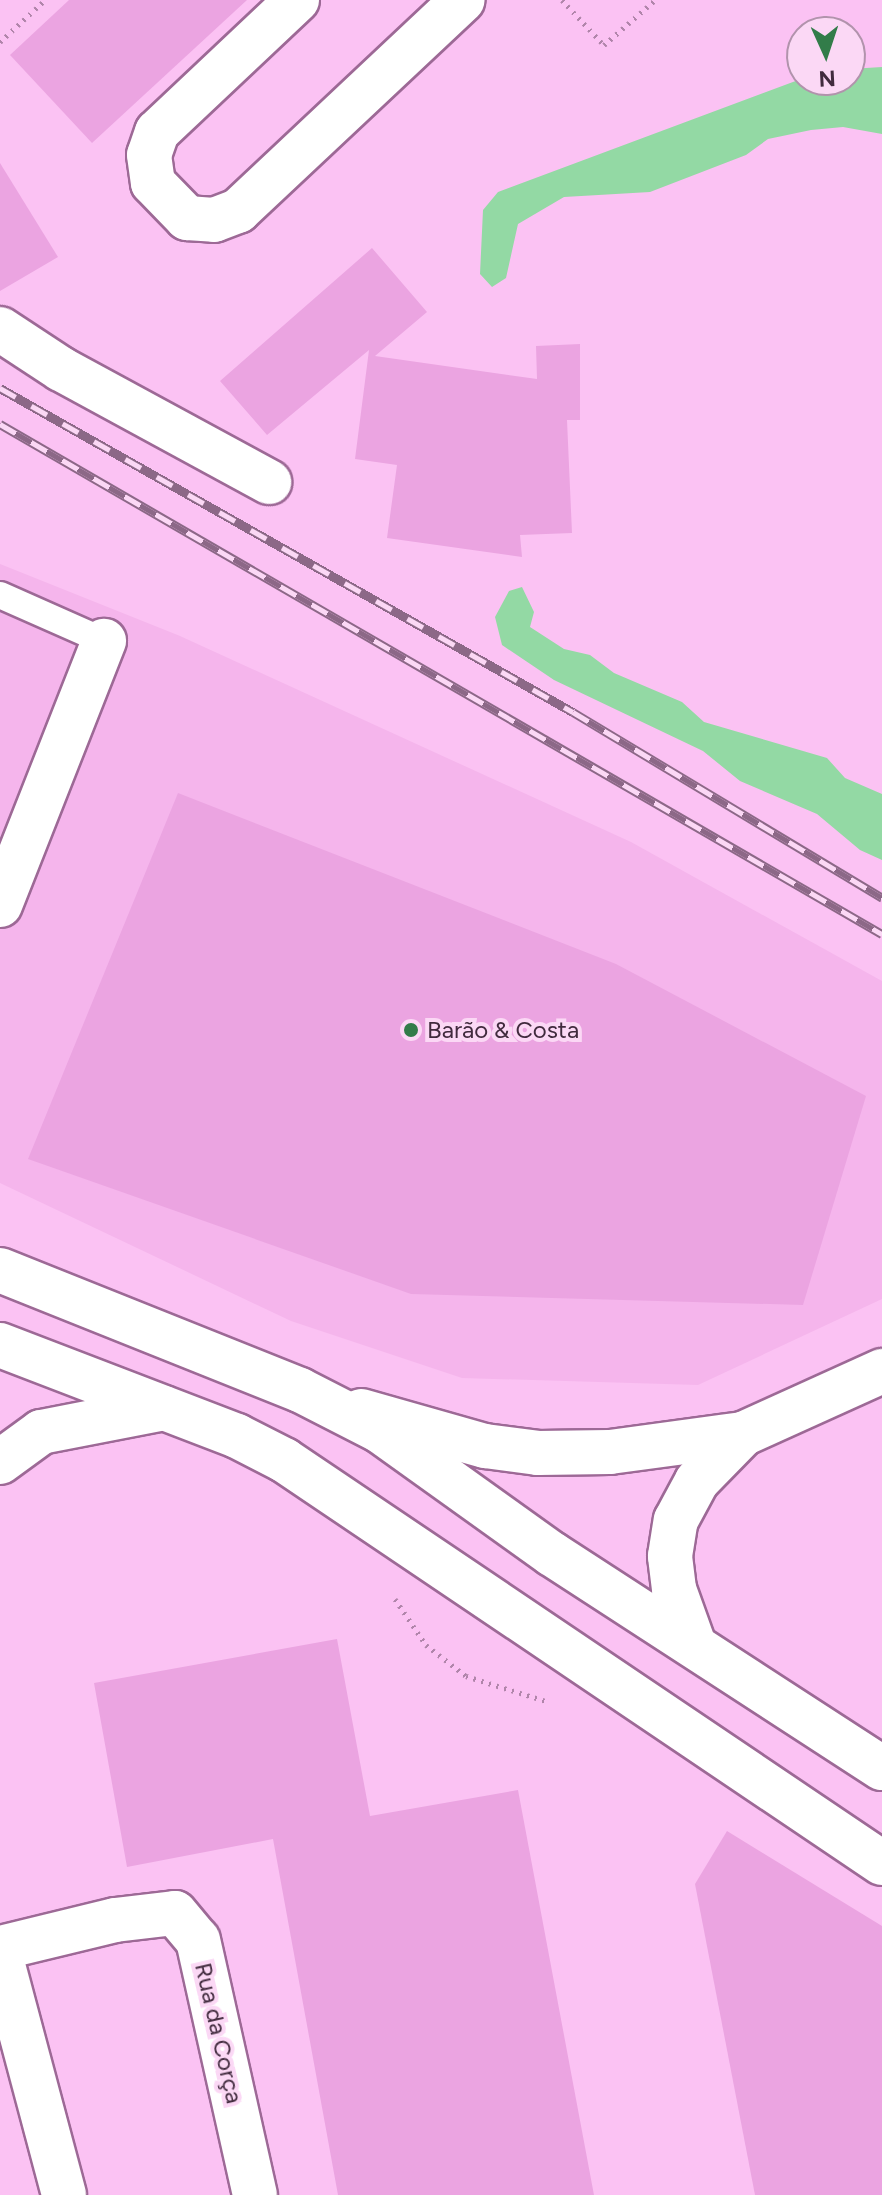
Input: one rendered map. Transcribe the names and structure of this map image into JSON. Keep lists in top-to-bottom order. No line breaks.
{"streets":{"main road":["Rua da Corça"]},"places":["Barão & Costa"],"north":"bottom"}
